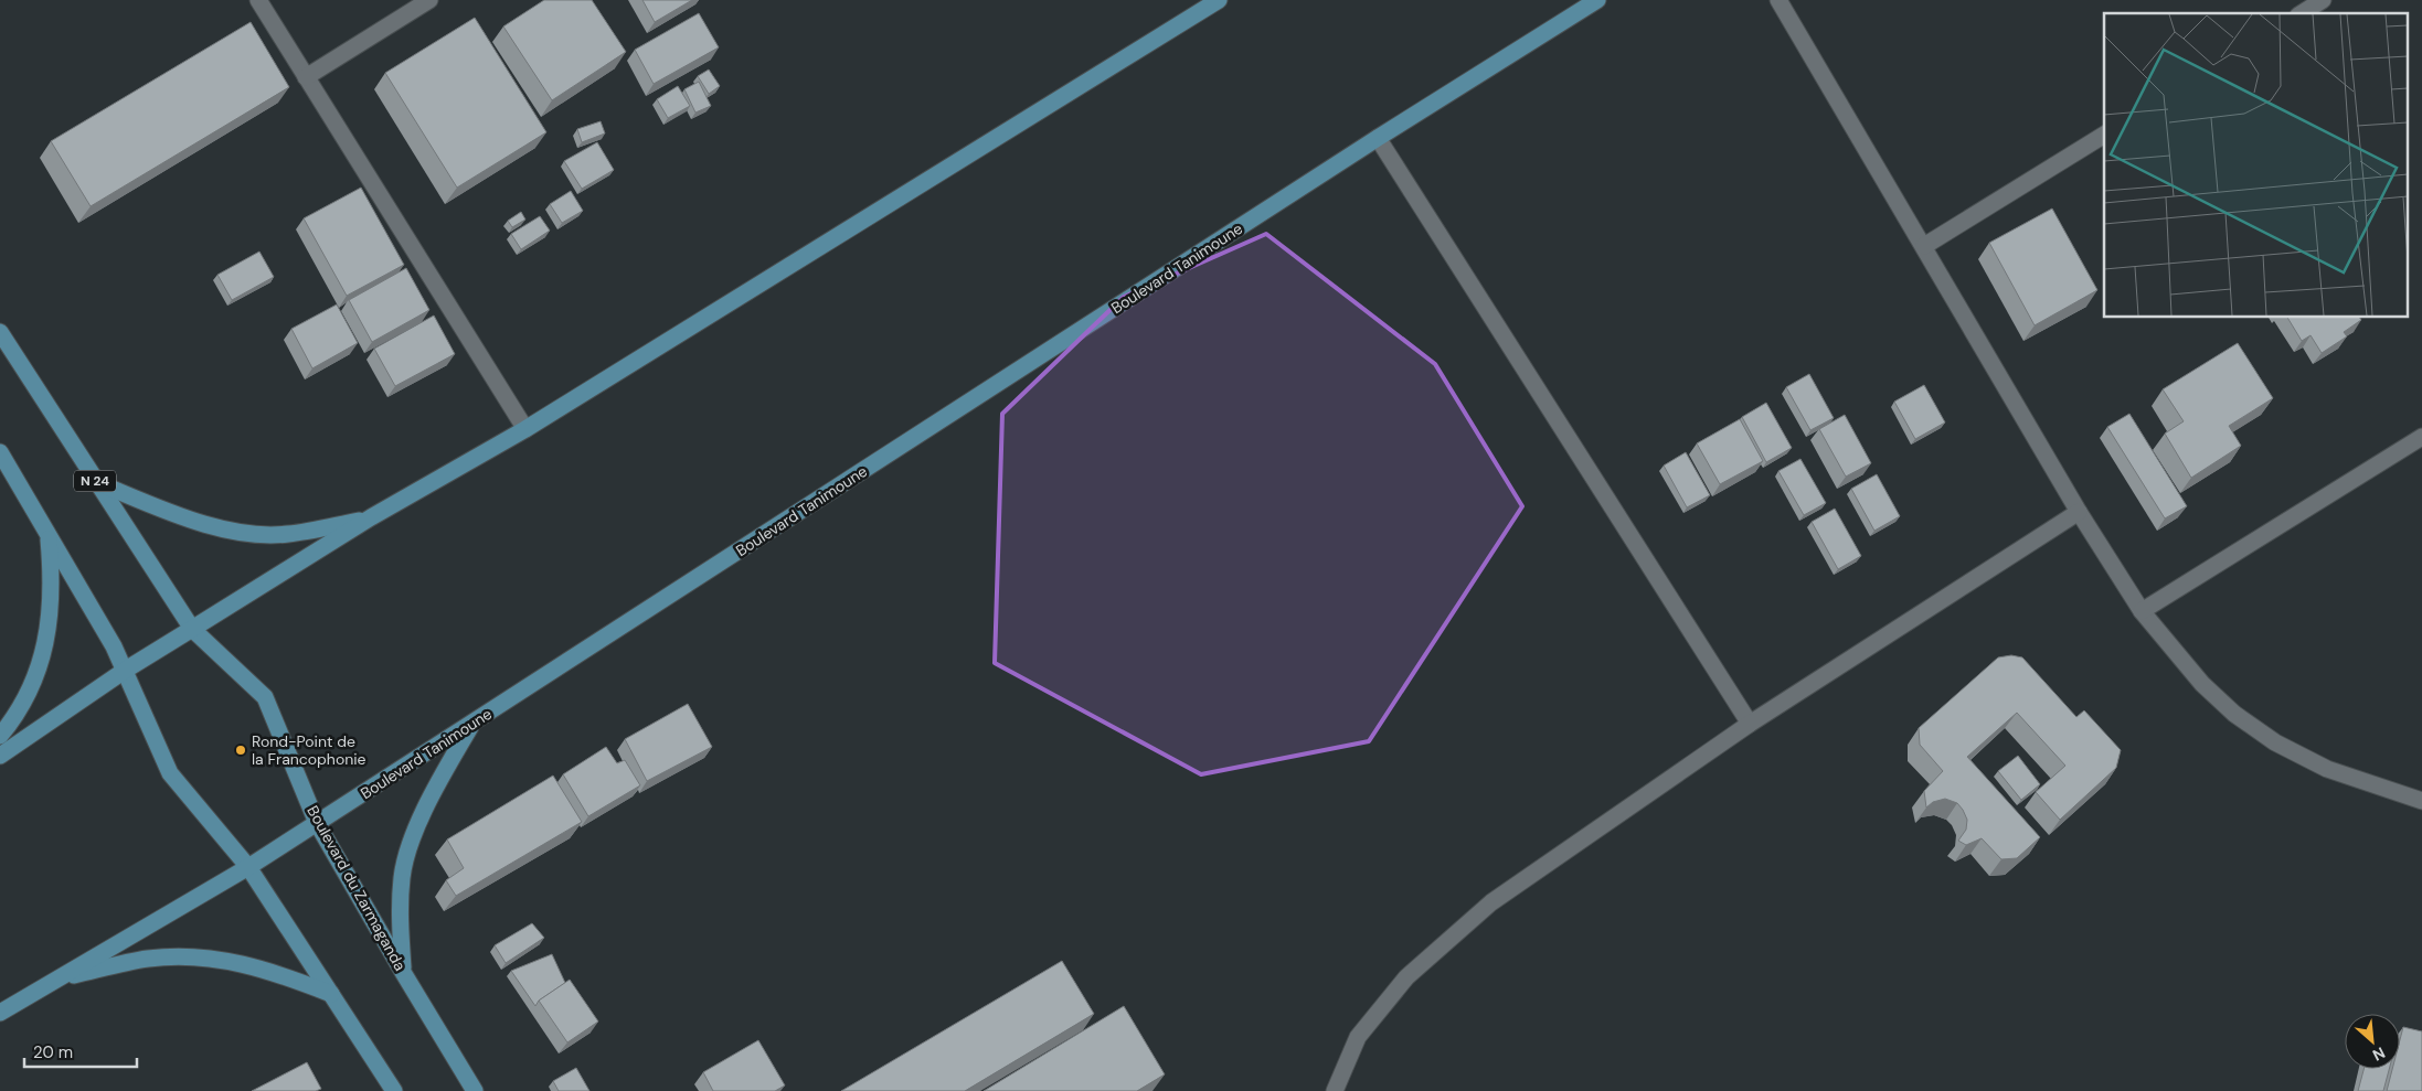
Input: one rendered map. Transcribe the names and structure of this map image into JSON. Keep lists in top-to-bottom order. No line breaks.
{"streets":{"main road":["Boulevard Tanimoune","N 24","Boulevard du Zarmaganda"]},"crossings":[["Boulevard Tanimoune","Boulevard du Zarmaganda"]],"places":["Rond-Point de la Francophonie"],"scale_bar":"20 m","north":"bottom right"}
